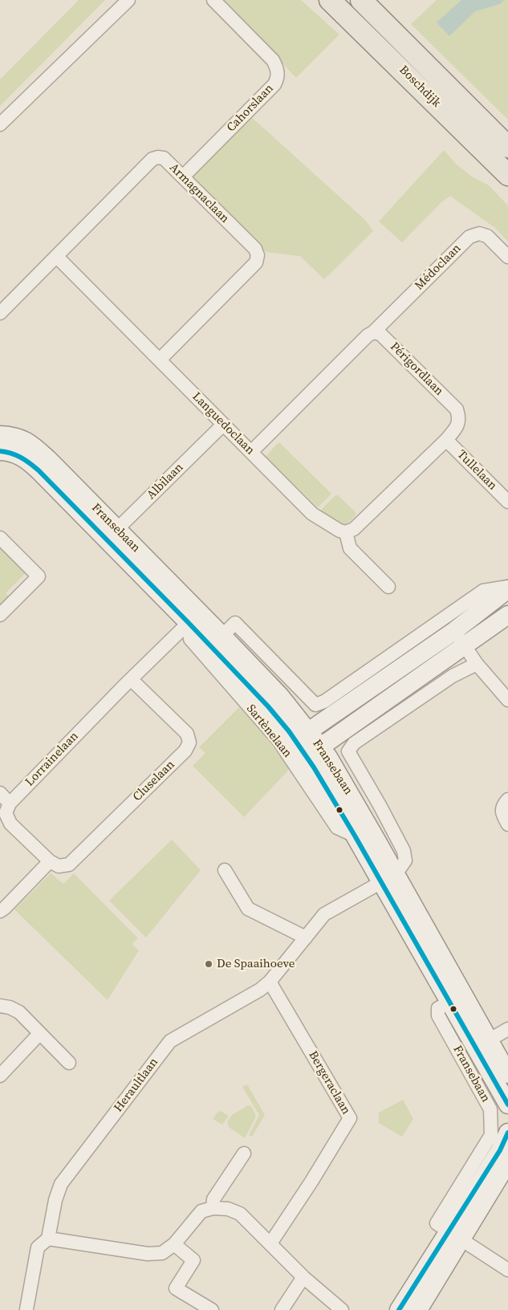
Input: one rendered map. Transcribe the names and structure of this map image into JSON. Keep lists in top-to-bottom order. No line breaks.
{"streets":{"main road":["Boschdijk"],"street":["Cahorslaan","Armagnaclaan","Médoclaan","Périgordlaan","Languedoclaan","Tullelaan","Albilaan","Fransebaan","Sartènelaan","Lorrainelaan","Cluselaan","Bergeraclaan","Heraultlaan"]},"crossings":[["Cahorslaan","Armagnaclaan"],["Armagnaclaan","Languedoclaan"],["Médoclaan","Périgordlaan"],["Périgordlaan","Languedoclaan"],["Périgordlaan","Tullelaan"],["Languedoclaan","Albilaan"],["Albilaan","Fransebaan"],["Fransebaan","Sartènelaan"],["Fransebaan","Lorrainelaan"],["Fransebaan","Heraultlaan"],["Sartènelaan","Lorrainelaan"],["Lorrainelaan","Cluselaan"],["Bergeraclaan","Heraultlaan"]],"places":["De Spaaihoeve"]}
